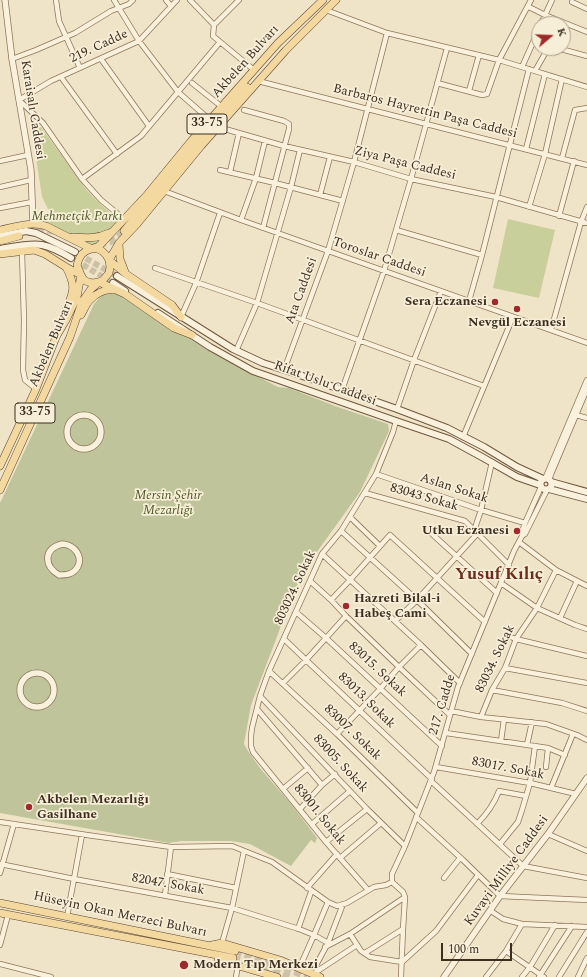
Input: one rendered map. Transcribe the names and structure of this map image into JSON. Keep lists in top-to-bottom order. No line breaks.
{"streets":{"main road":["Akbelen Bulvarı","33-75","Rifat Uslu Caddesi","Hüseyin Okan Merzeci Bulvarı"],"street":["219. Cadde","Karaisalı Caddesi","Barbaros Hayrettin Paşa Caddesi","Ziya Paşa Caddesi","Toroslar Caddesi","Ata Caddesi","Aslan Sokak","83043 Sokak","803024. Sokak","83034. Sokak","83015. Sokak","83013. Sokak","217. Cadde","83007. Sokak","83005. Sokak","83017. Sokak","83001. Sokak","Kuvayi Milliye Caddesi","82047. Sokak"]},"crossings":[["219. Cadde","Karaisalı Caddesi"],["Akbelen Bulvarı","Barbaros Hayrettin Paşa Caddesi"],["Akbelen Bulvarı","33-75"],["Akbelen Bulvarı","Ziya Paşa Caddesi"],["Akbelen Bulvarı","Toroslar Caddesi"],["Barbaros Hayrettin Paşa Caddesi","Ata Caddesi"],["Ziya Paşa Caddesi","Ata Caddesi"],["Toroslar Caddesi","Ata Caddesi"],["Ata Caddesi","Rifat Uslu Caddesi"],["Rifat Uslu Caddesi","803024. Sokak"],["Rifat Uslu Caddesi","217. Cadde"],["Aslan Sokak","803024. Sokak"],["Aslan Sokak","217. Cadde"],["83043 Sokak","803024. Sokak"],["83043 Sokak","217. Cadde"],["803024. Sokak","83015. Sokak"],["803024. Sokak","83013. Sokak"],["803024. Sokak","83007. Sokak"],["803024. Sokak","83005. Sokak"],["803024. Sokak","83001. Sokak"],["83015. Sokak","217. Cadde"],["83013. Sokak","217. Cadde"],["83013. Sokak","Kuvayi Milliye Caddesi"],["217. Cadde","83007. Sokak"],["217. Cadde","83005. Sokak"],["217. Cadde","83017. Sokak"],["83007. Sokak","Kuvayi Milliye Caddesi"],["83017. Sokak","Kuvayi Milliye Caddesi"]],"districts":["Yusuf Kılıç"],"parks":["Mehmetçik Parkı","Mersin Şehir Mezarlığı"],"places":["Sera Eczanesi","Nevgül Eczanesi","Utku Eczanesi","Hazreti Bilal-i Habeş Cami","Akbelen Mezarlığı Gasilhane","Modern Tıp Merkezi"],"scale_bar":"100 m","north":"right"}
